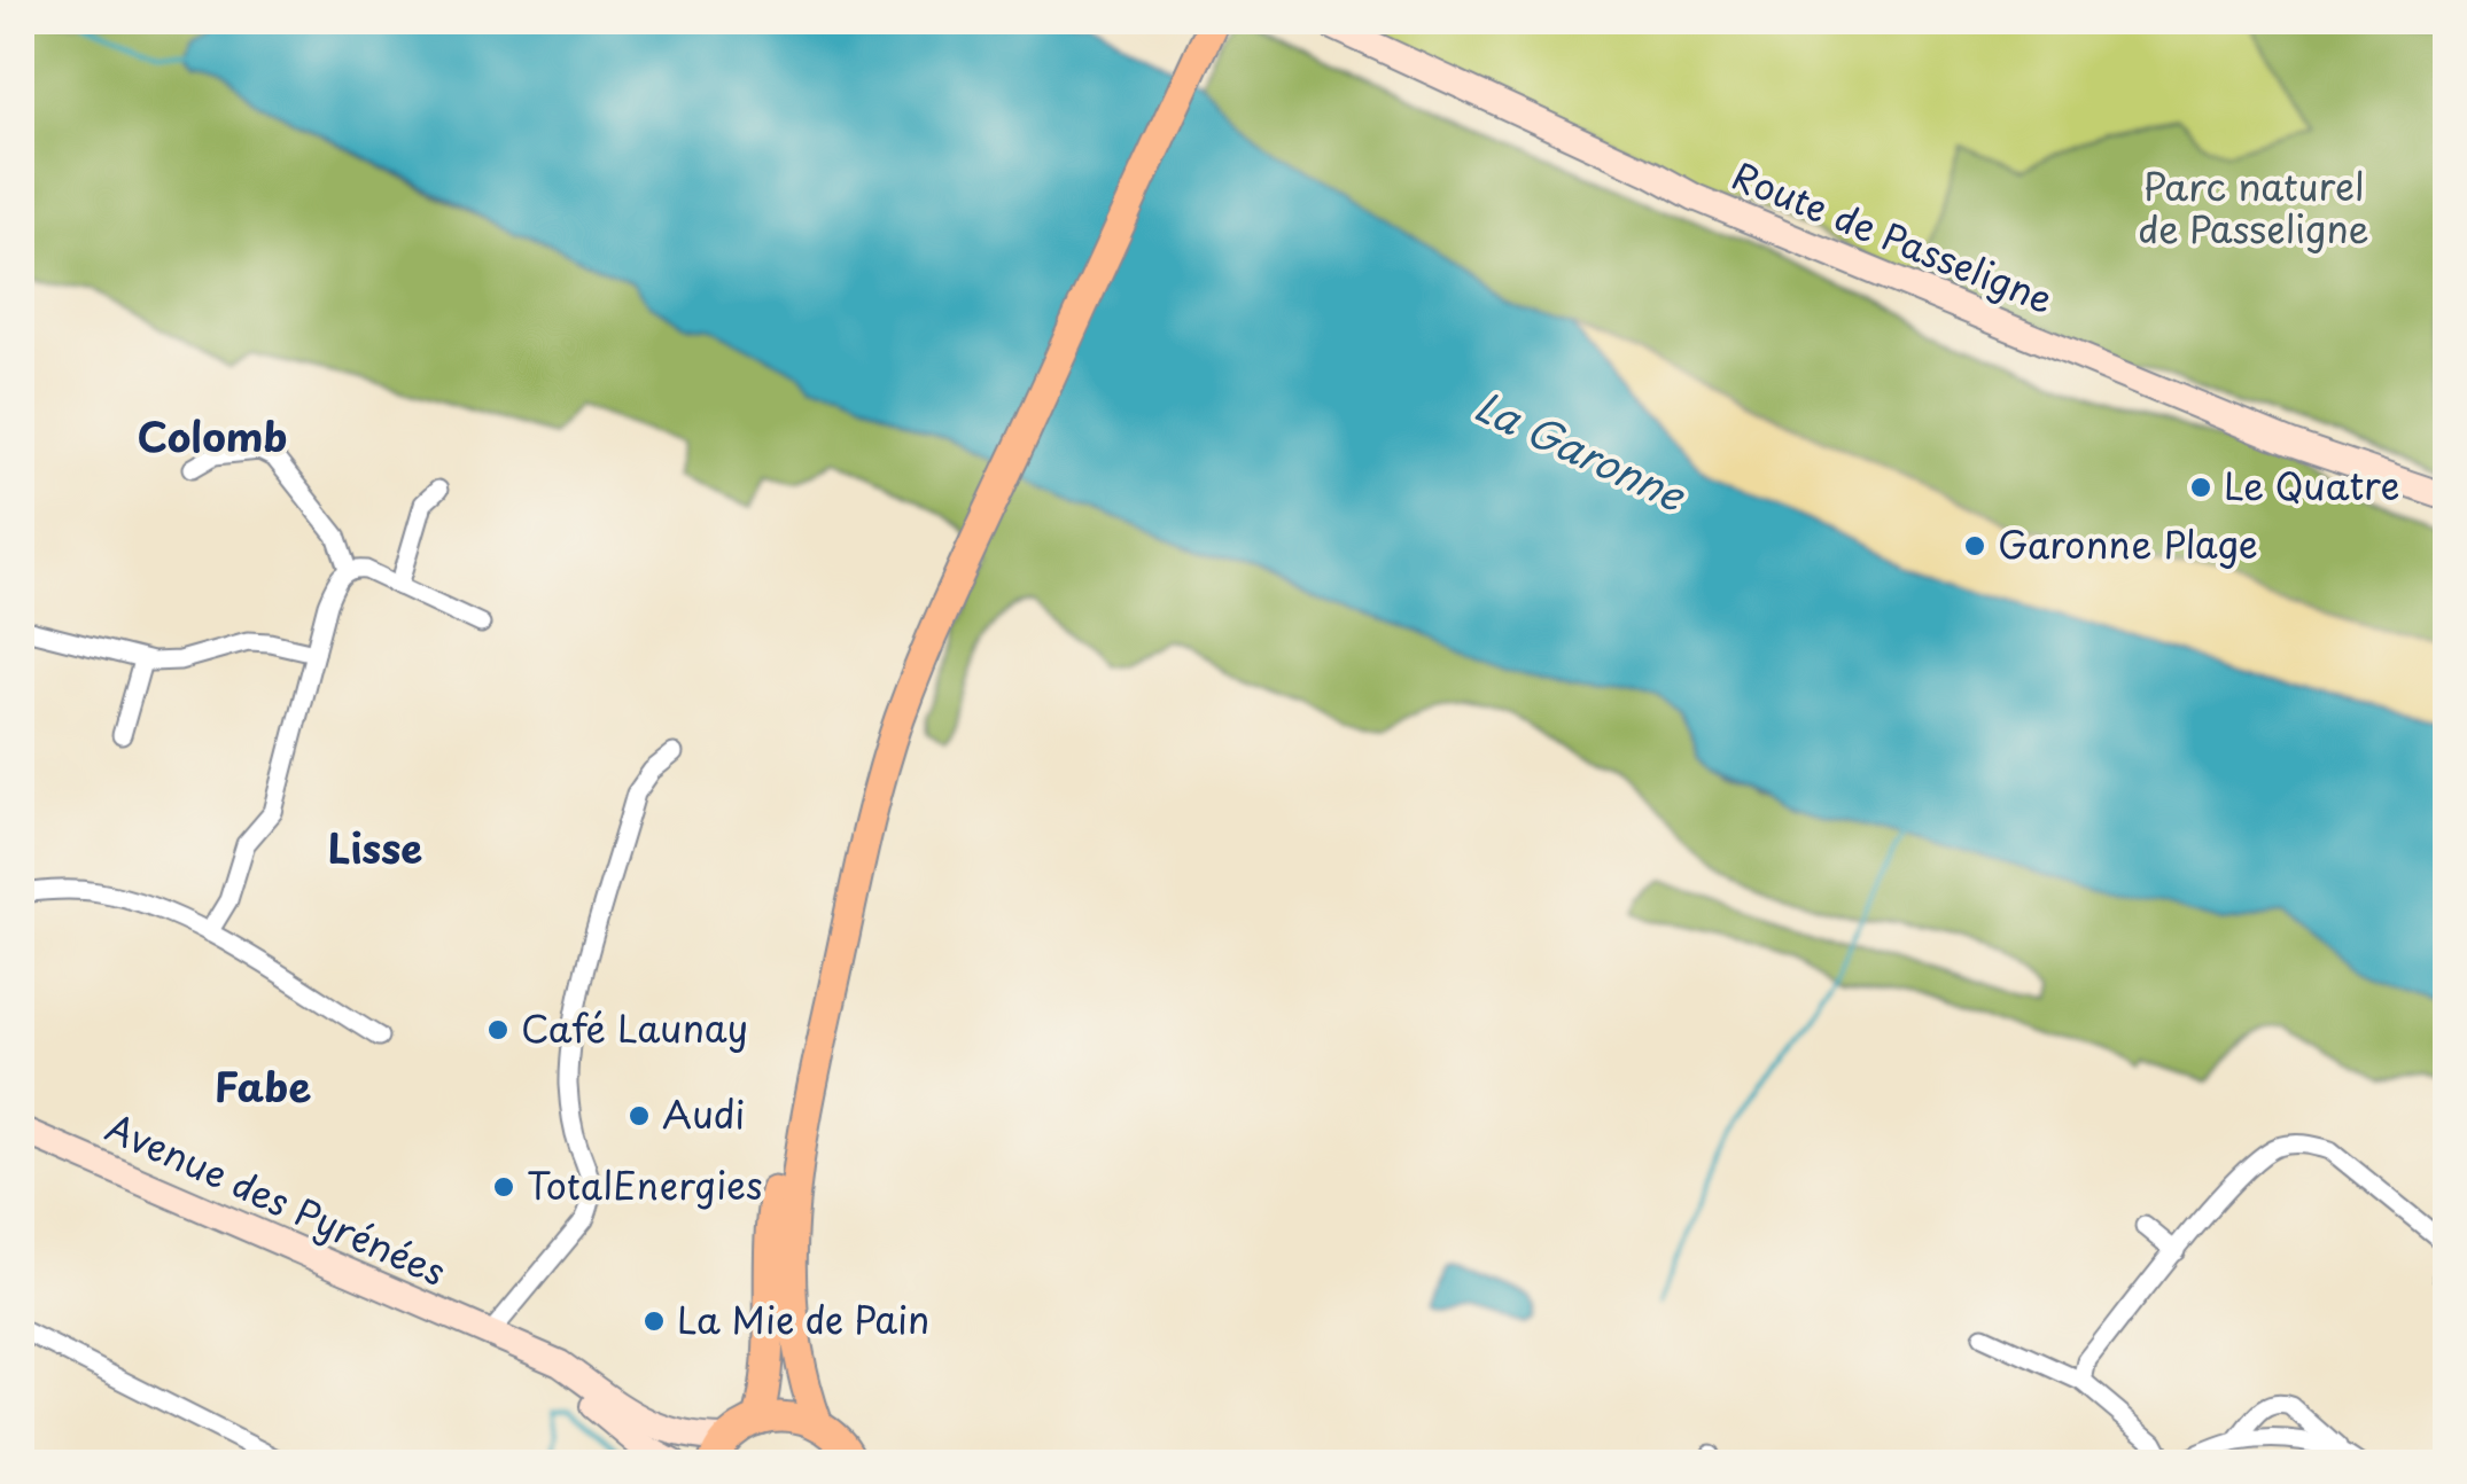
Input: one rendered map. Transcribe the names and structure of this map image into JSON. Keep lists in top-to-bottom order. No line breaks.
{"streets":{"street":["Route de Passeligne","Avenue des Pyrénées"]},"districts":["Colomb","Lisse","Fabe"],"water":["La Garonne"],"parks":["Parc naturel de Passeligne"],"places":["Le Quatre","Garonne Plage","Café Launay","Audi","TotalEnergies","La Mie de Pain"]}
